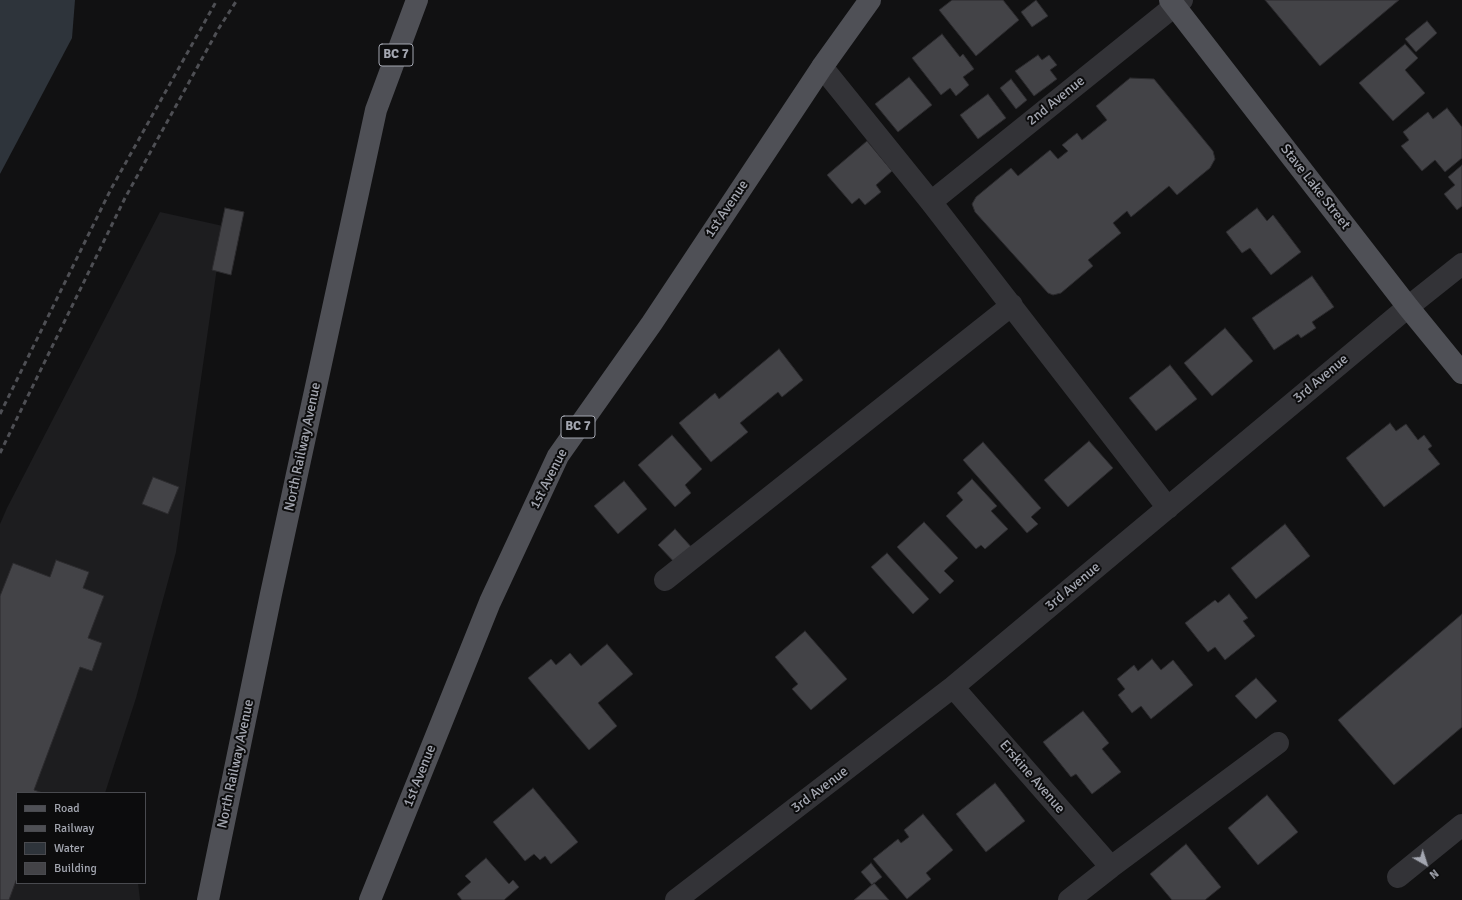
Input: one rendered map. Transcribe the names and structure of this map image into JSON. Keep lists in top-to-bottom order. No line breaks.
{"streets":{"main road":["BC 7","Stave Lake Street","1st Avenue","North Railway Avenue"],"street":["2nd Avenue","3rd Avenue","Erskine Avenue"]},"crossings":[["2nd Avenue","Stave Lake Street"],["Stave Lake Street","3rd Avenue"],["3rd Avenue","Erskine Avenue"]],"legend":["Road","Railway","Water","Building"],"north":"bottom right"}
